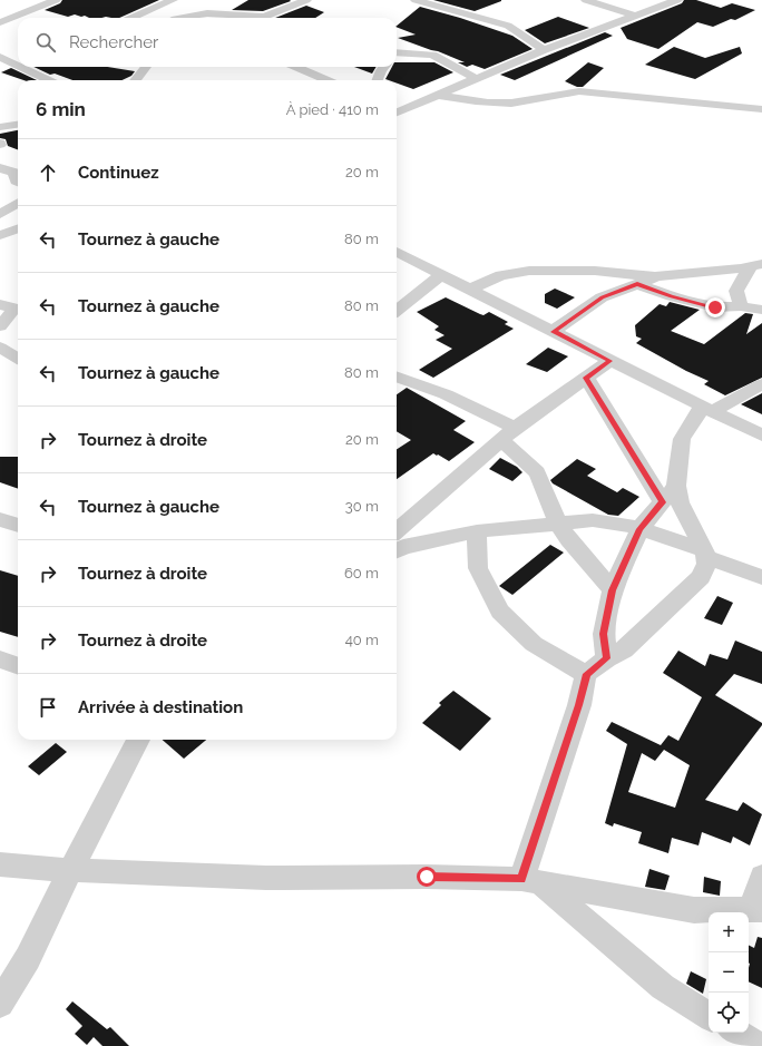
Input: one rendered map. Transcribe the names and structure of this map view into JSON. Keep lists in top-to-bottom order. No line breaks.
{"page":{"search":"Rechercher","heading":["6 min","À pied · 410 m"],"list":[["Continuez","20 m"],["Tournez à gauche","80 m"],["Tournez à gauche","80 m"],["Tournez à gauche","80 m"],["Tournez à droite","20 m"],["Tournez à gauche","30 m"],["Tournez à droite","60 m"],["Tournez à droite","40 m"],"Arrivée à destination"],"map_buttons":["+","−"]}}
